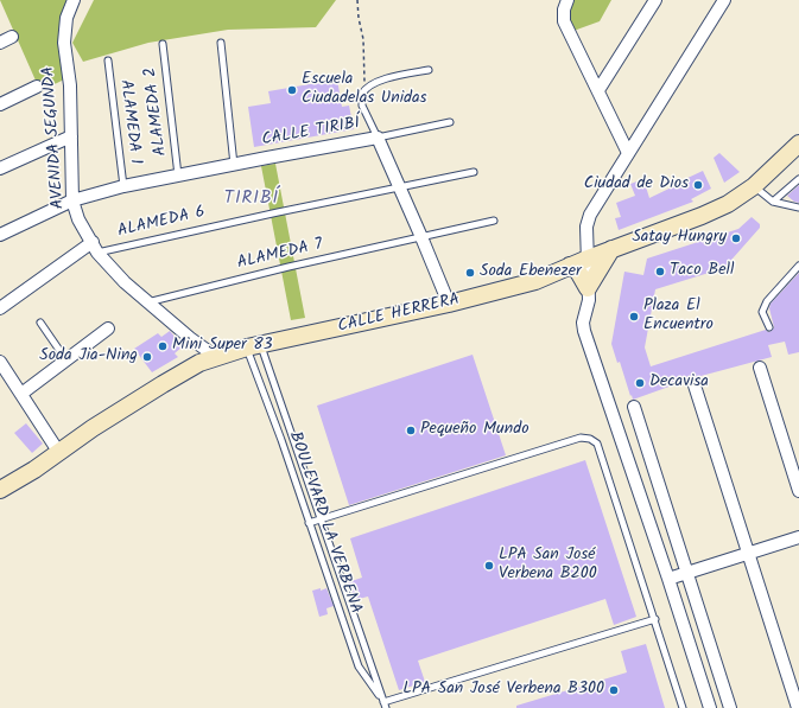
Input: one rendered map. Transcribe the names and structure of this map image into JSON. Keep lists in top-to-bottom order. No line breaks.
{"streets":{"street":["CALLE TIRIBÍ","AVENIDA SEGUNDA","CALLE HERRERA"],"lane":["ALAMEDA 2","ALAMEDA 1","ALAMEDA 6","ALAMEDA 7","BOULEVARD LA VERBENA"]},"crossings":[["ALAMEDA 2","CALLE TIRIBÍ"],["ALAMEDA 1","CALLE TIRIBÍ"],["CALLE TIRIBÍ","AVENIDA SEGUNDA"],["CALLE TIRIBÍ","ALAMEDA 6"],["CALLE TIRIBÍ","ALAMEDA 7"],["CALLE TIRIBÍ","CALLE HERRERA"],["AVENIDA SEGUNDA","ALAMEDA 6"],["AVENIDA SEGUNDA","ALAMEDA 7"],["AVENIDA SEGUNDA","CALLE HERRERA"],["CALLE HERRERA","BOULEVARD LA VERBENA"]],"districts":["TIRIBÍ"],"places":["Escuela Ciudadelas Unidas","Ciudad de Dios","Satay Hungry","Taco Bell","Soda Ebenezer","Plaza El Encuentro","Mini Super 83","Soda Jia-Ning","Decavisa","Pequeño Mundo","LPA San José Verbena B200","LPA San José Verbena B300"]}
